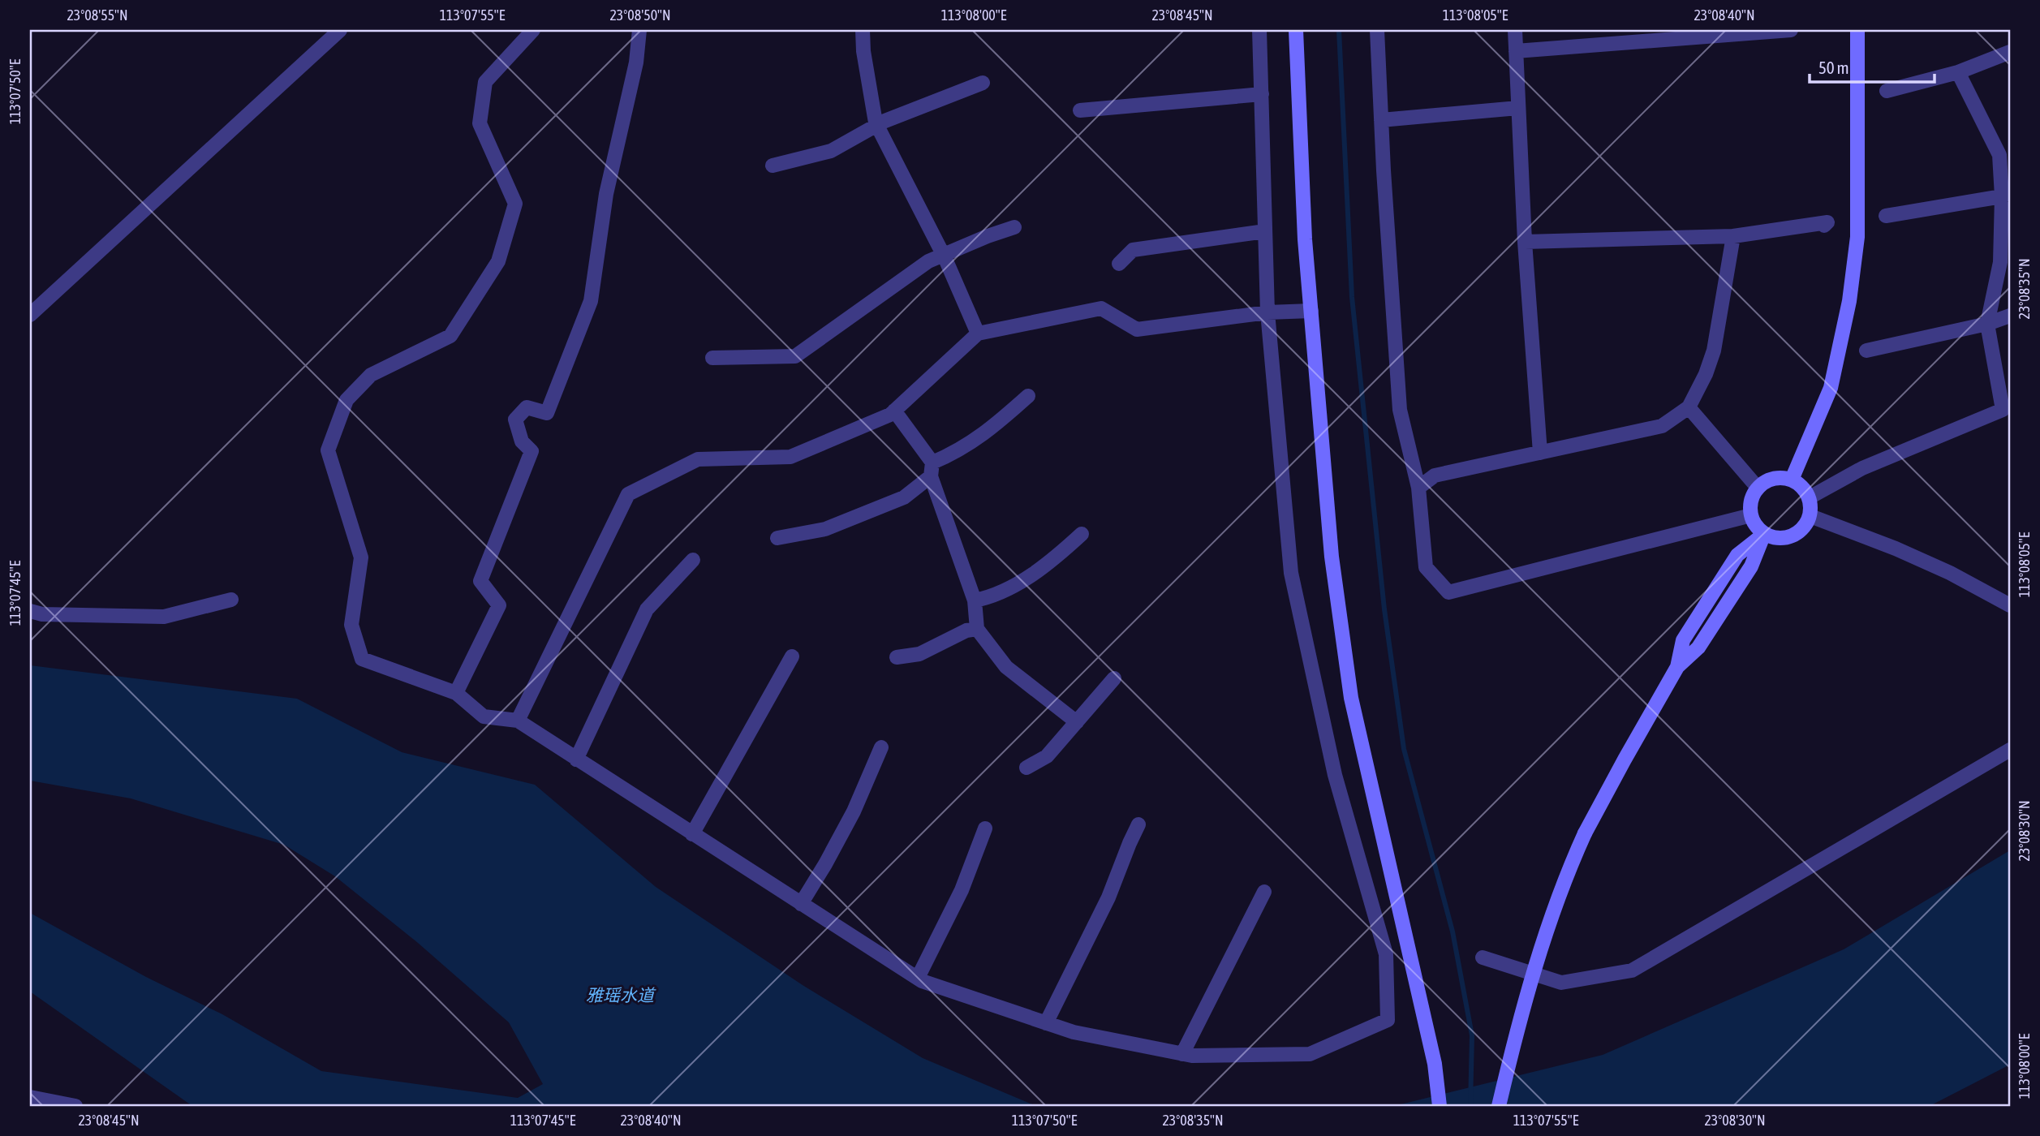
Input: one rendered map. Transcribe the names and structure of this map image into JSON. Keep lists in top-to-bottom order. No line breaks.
{"water":["雅瑶水道"],"scale_bar":"50 m","coordinates":["23°08'55\"N","113°07'55\"E","23°08'50\"N","113°08'00\"E","23°08'45\"N","113°08'05\"E","23°08'40\"N","113°07'50\"E","23°08'35\"N","113°07'45\"E","23°08'30\"N"]}
